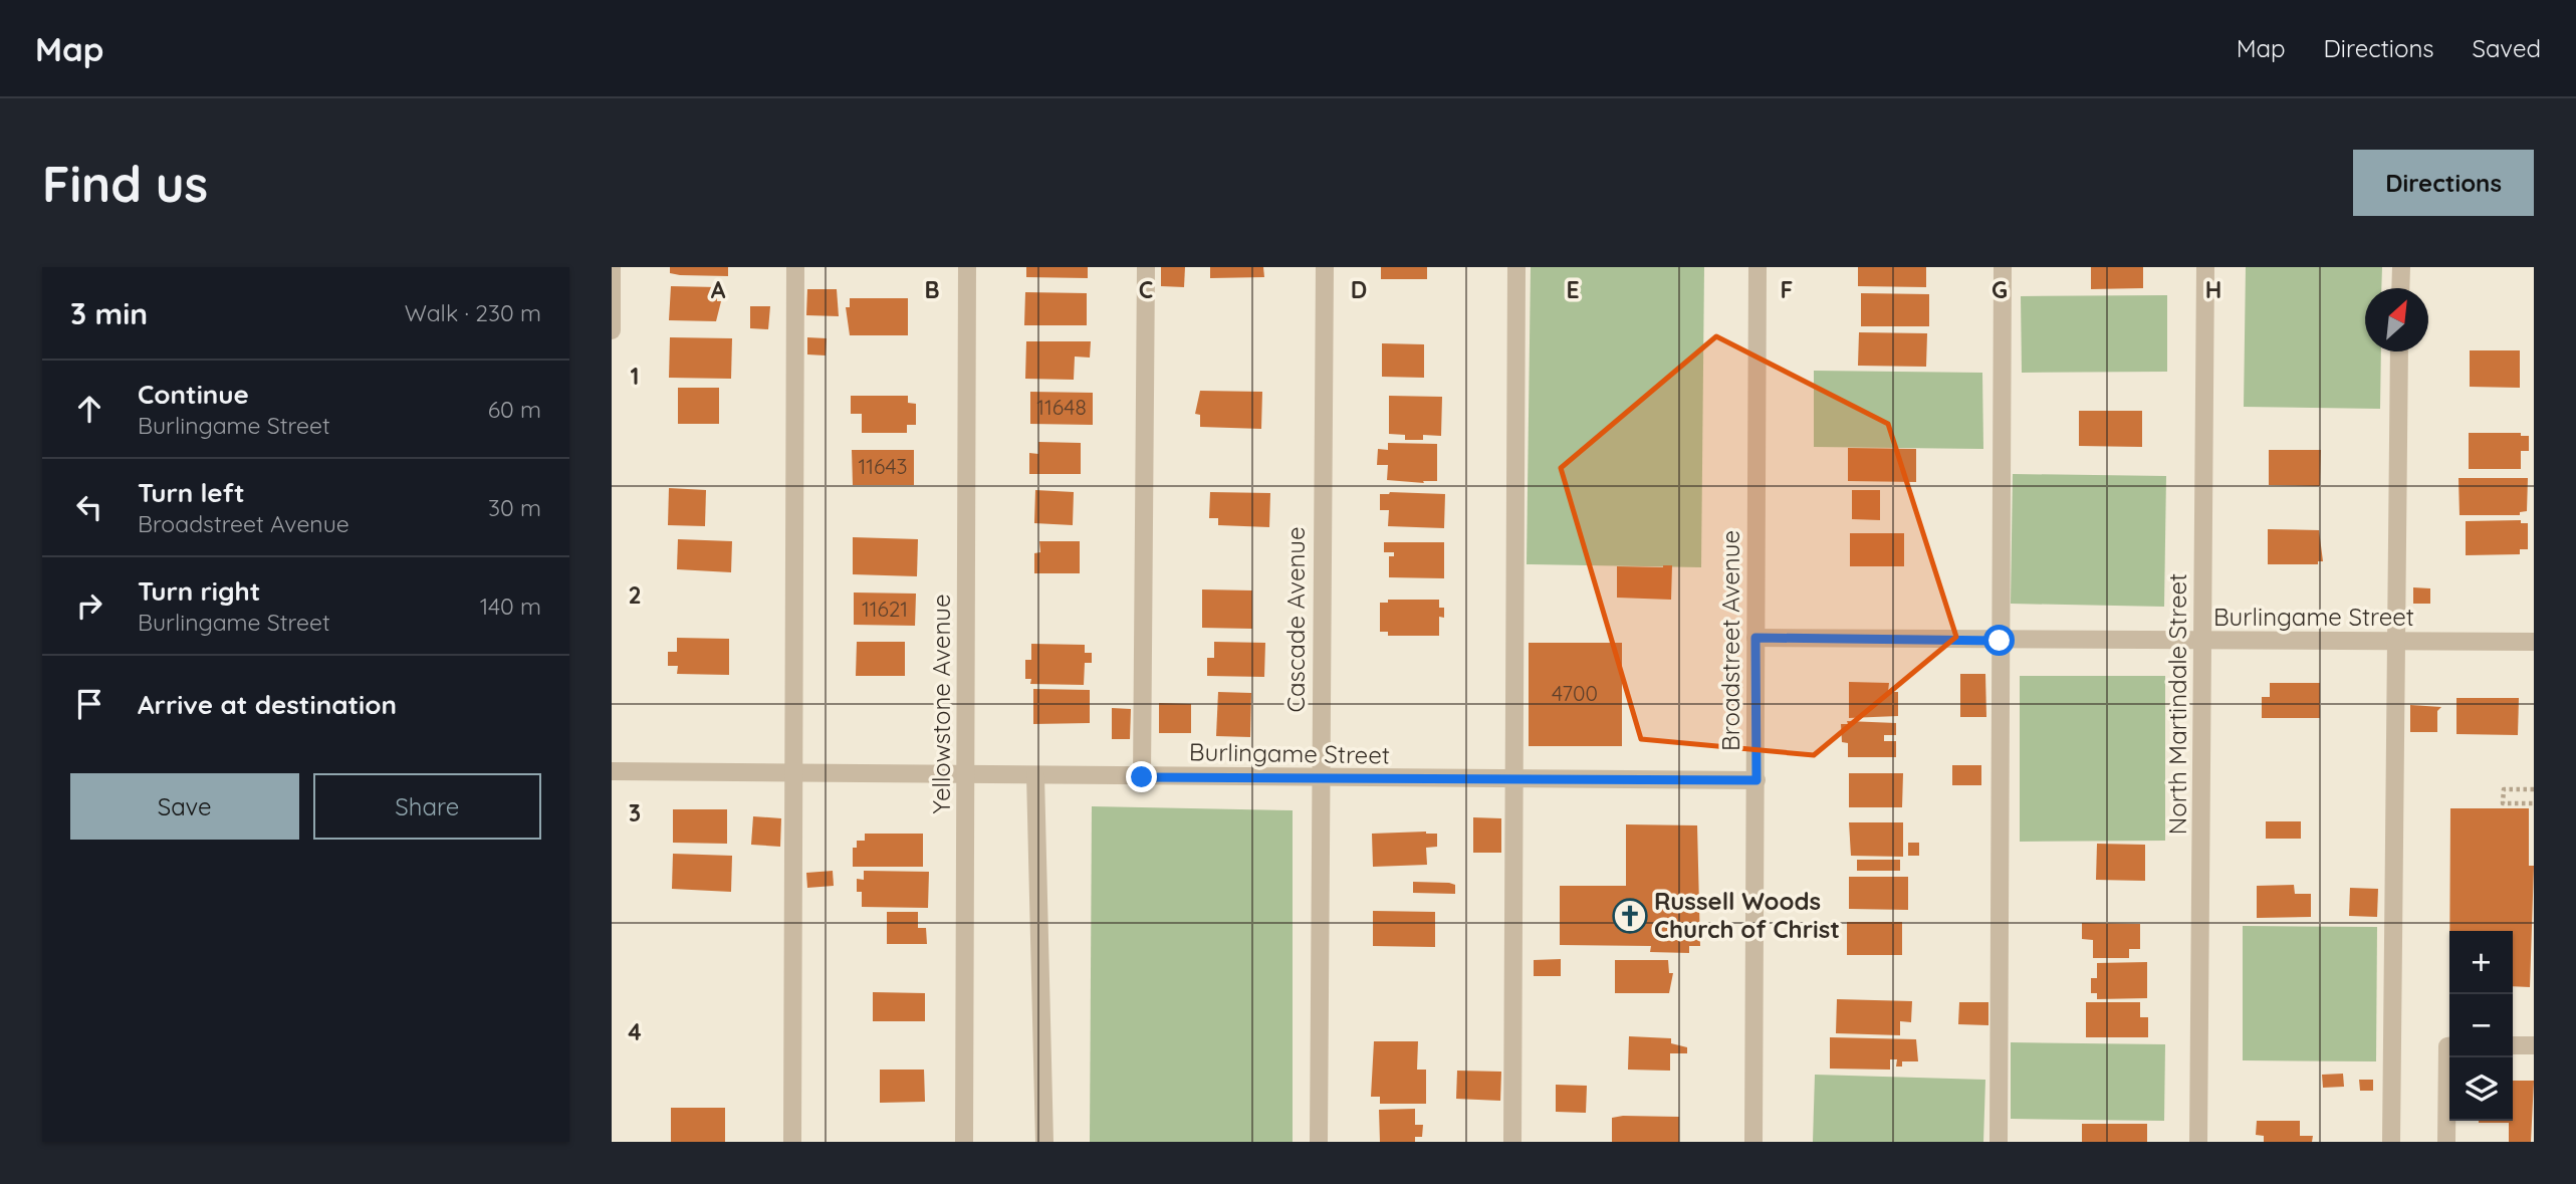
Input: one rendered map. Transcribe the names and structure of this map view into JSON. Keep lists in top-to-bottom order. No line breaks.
{"streets":{"street":["Burlingame Street","Cascade Avenue","Broadstreet Avenue","Yellowstone Avenue","North Martindale Street"]},"crossings":[["Burlingame Street","Cascade Avenue"],["Burlingame Street","Broadstreet Avenue"],["Burlingame Street","Yellowstone Avenue"],["Burlingame Street","North Martindale Street"]],"places":{"church":["Russell Woods Church of Christ"]},"house_numbers":["11648","11643","11621","4700"],"north":"top right","page":{"header":"Map","nav":["Map","Directions","Saved"],"buttons":["Directions",["Save","Share"]],"title":"Find us","heading":["3 min","Walk · 230 m"],"list":[["Continue","Burlingame Street","60 m"],["Turn left","Broadstreet Avenue","30 m"],["Turn right","Burlingame Street","140 m"],"Arrive at destination"],"map_buttons":["+","−"]},"grid":{"columns":["A","B","C","D","E","F","G","H"],"rows":["1","2","3","4"]}}
